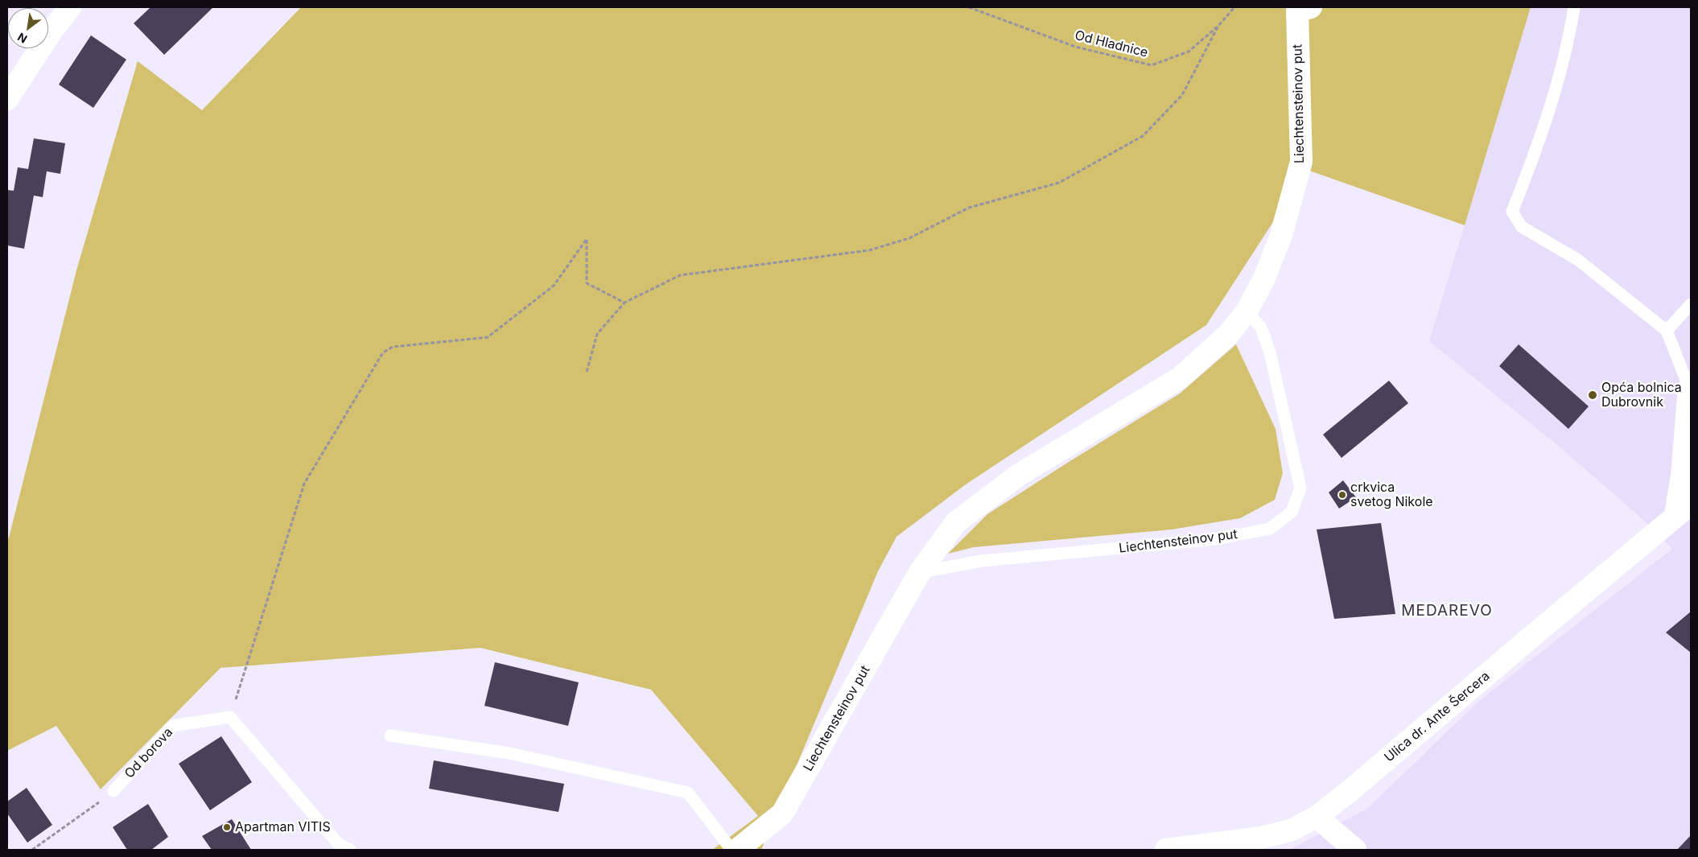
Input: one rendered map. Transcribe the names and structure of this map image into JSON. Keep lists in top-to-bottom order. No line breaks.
{"streets":{"street":["Liechtensteinov put","Ulica dr. Ante Šercera"],"lane":["Od borova"],"path":["Od Hladnice"]},"districts":["MEDAREVO"],"places":["Opća bolnica Dubrovnik","crkvica svetog Nikole","Apartman VITIS"],"north":"bottom left"}
